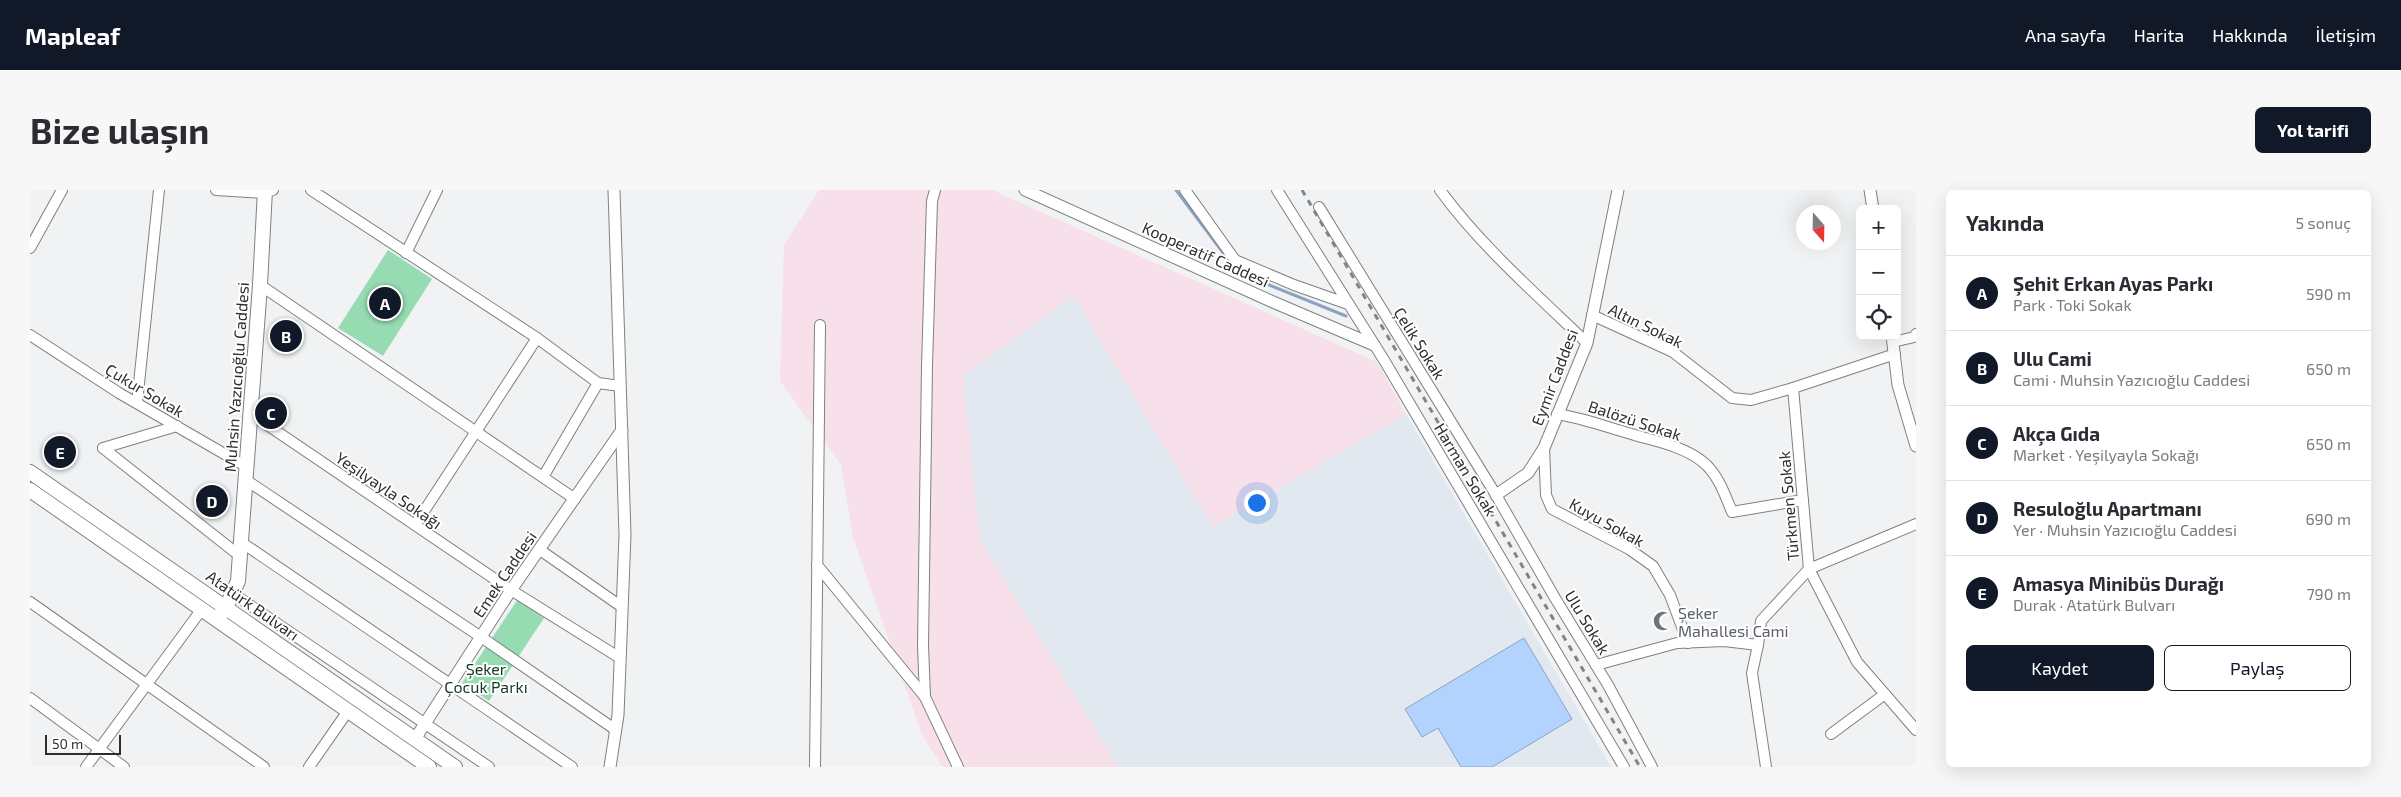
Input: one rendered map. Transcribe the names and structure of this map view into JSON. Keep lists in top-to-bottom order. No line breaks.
{"streets":{"main road":["Muhsin Yazıcıoğlu Caddesi","Atatürk Bulvarı"],"street":["Kooperatif Caddesi","Altın Sokak","Çelik Sokak","Eymir Caddesi","Çukur Sokak","Balözü Sokak","Harman Sokak","Yeşilyayla Sokağı","Türkmen Sokak","Kuyu Sokak","Emek Caddesi","Ulu Sokak"]},"crossings":[["Kooperatif Caddesi","Harman Sokak"],["Altın Sokak","Eymir Caddesi"],["Altın Sokak","Türkmen Sokak"],["Çelik Sokak","Eymir Caddesi"],["Çelik Sokak","Ulu Sokak"],["Muhsin Yazıcıoğlu Caddesi","Çukur Sokak"],["Muhsin Yazıcıoğlu Caddesi","Yeşilyayla Sokağı"],["Muhsin Yazıcıoğlu Caddesi","Atatürk Bulvarı"],["Eymir Caddesi","Balözü Sokak"],["Eymir Caddesi","Kuyu Sokak"],["Eymir Caddesi","Ulu Sokak"],["Çukur Sokak","Emek Caddesi"],["Balözü Sokak","Türkmen Sokak"],["Yeşilyayla Sokağı","Emek Caddesi"],["Emek Caddesi","Atatürk Bulvarı"]],"parks":["Şeker Çocuk Parkı"],"places":{"mosque":["Şeker Mahallesi Cami"]},"scale_bar":"50 m","north":"bottom","page":{"header":"Mapleaf","nav":["Ana sayfa","Harita","Hakkında","İletişim"],"buttons":["Yol tarifi",["Kaydet","Paylaş"]],"title":"Bize ulaşın","heading":["Yakında","5 sonuç"],"map_buttons":["+","−"],"list":[{"mark":"A","name":"Şehit Erkan Ayas Parkı","note":"Park · Toki Sokak","value":"590 m"},{"mark":"B","name":"Ulu Cami","note":"Cami · Muhsin Yazıcıoğlu Caddesi","value":"650 m"},{"mark":"C","name":"Akça Gıda","note":"Market · Yeşilyayla Sokağı","value":"650 m"},{"mark":"D","name":"Resuloğlu Apartmanı","note":"Yer · Muhsin Yazıcıoğlu Caddesi","value":"690 m"},{"mark":"E","name":"Amasya Minibüs Durağı","note":"Durak · Atatürk Bulvarı","value":"790 m"}],"pins":["A","B","C","E","D"],"scale":"50 m"}}
